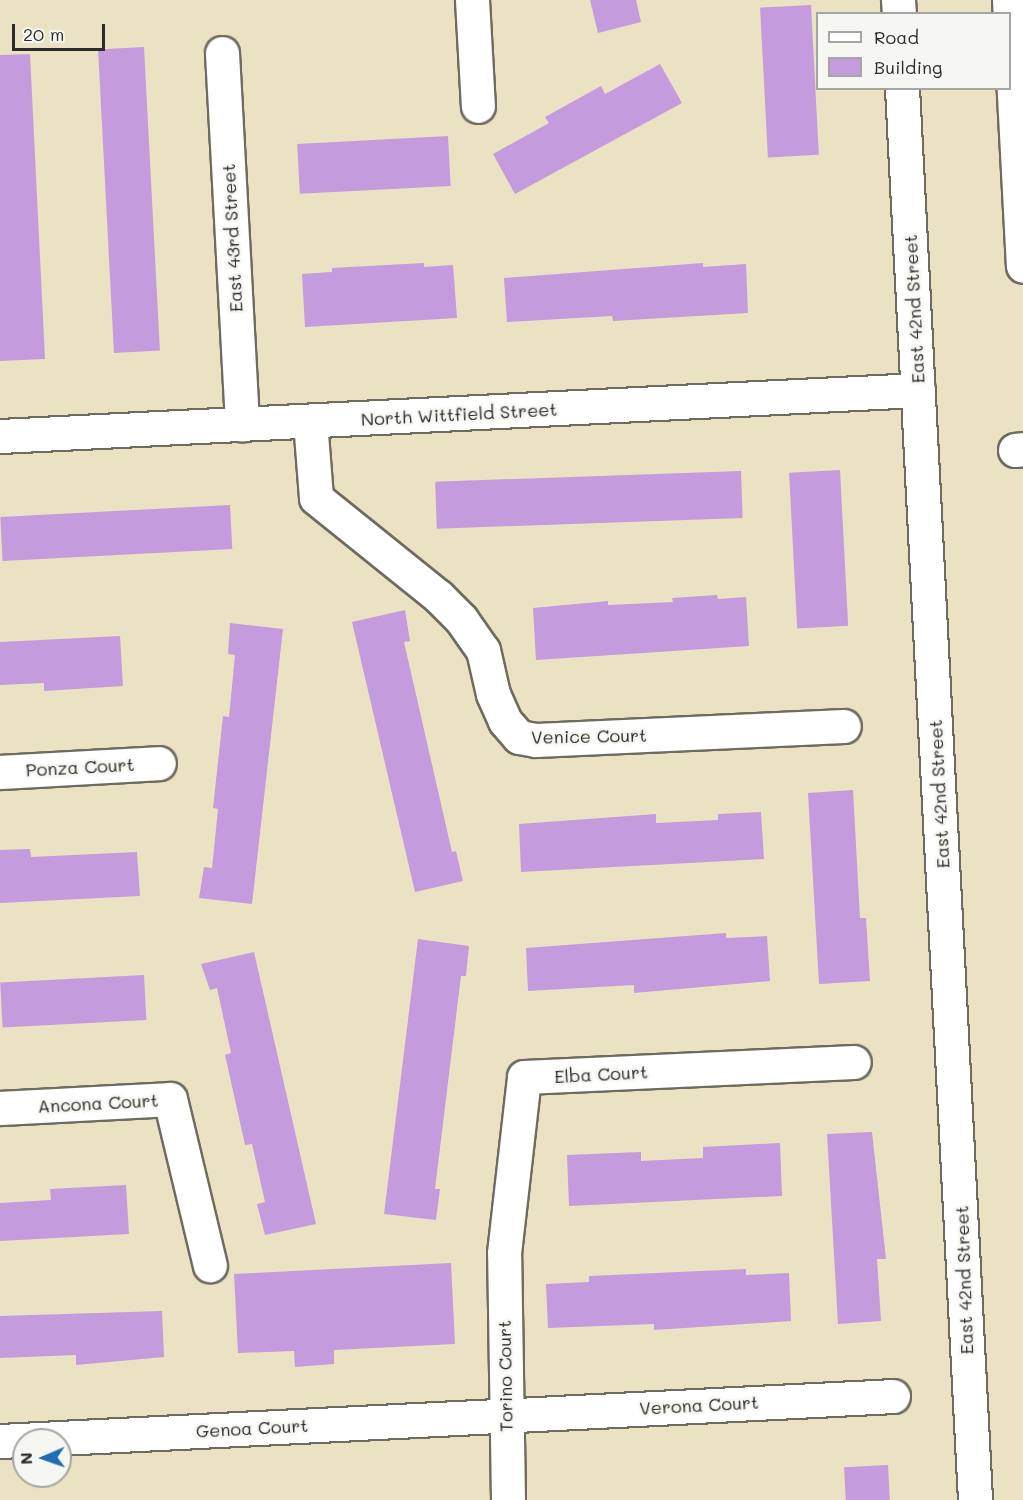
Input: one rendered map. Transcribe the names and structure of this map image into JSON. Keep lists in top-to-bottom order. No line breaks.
{"streets":{"street":["East 43rd Street","East 42nd Street","North Wittfield Street","Venice Court","Ponza Court","Elba Court","Ancona Court","Torino Court","Verona Court","Genoa Court"]},"crossings":[["East 43rd Street","North Wittfield Street"],["East 42nd Street","North Wittfield Street"],["North Wittfield Street","Venice Court"],["Elba Court","Torino Court"],["Torino Court","Verona Court"],["Torino Court","Genoa Court"],["Verona Court","Genoa Court"]],"legend":["Road","Building"],"scale_bar":"20 m","north":"left"}
